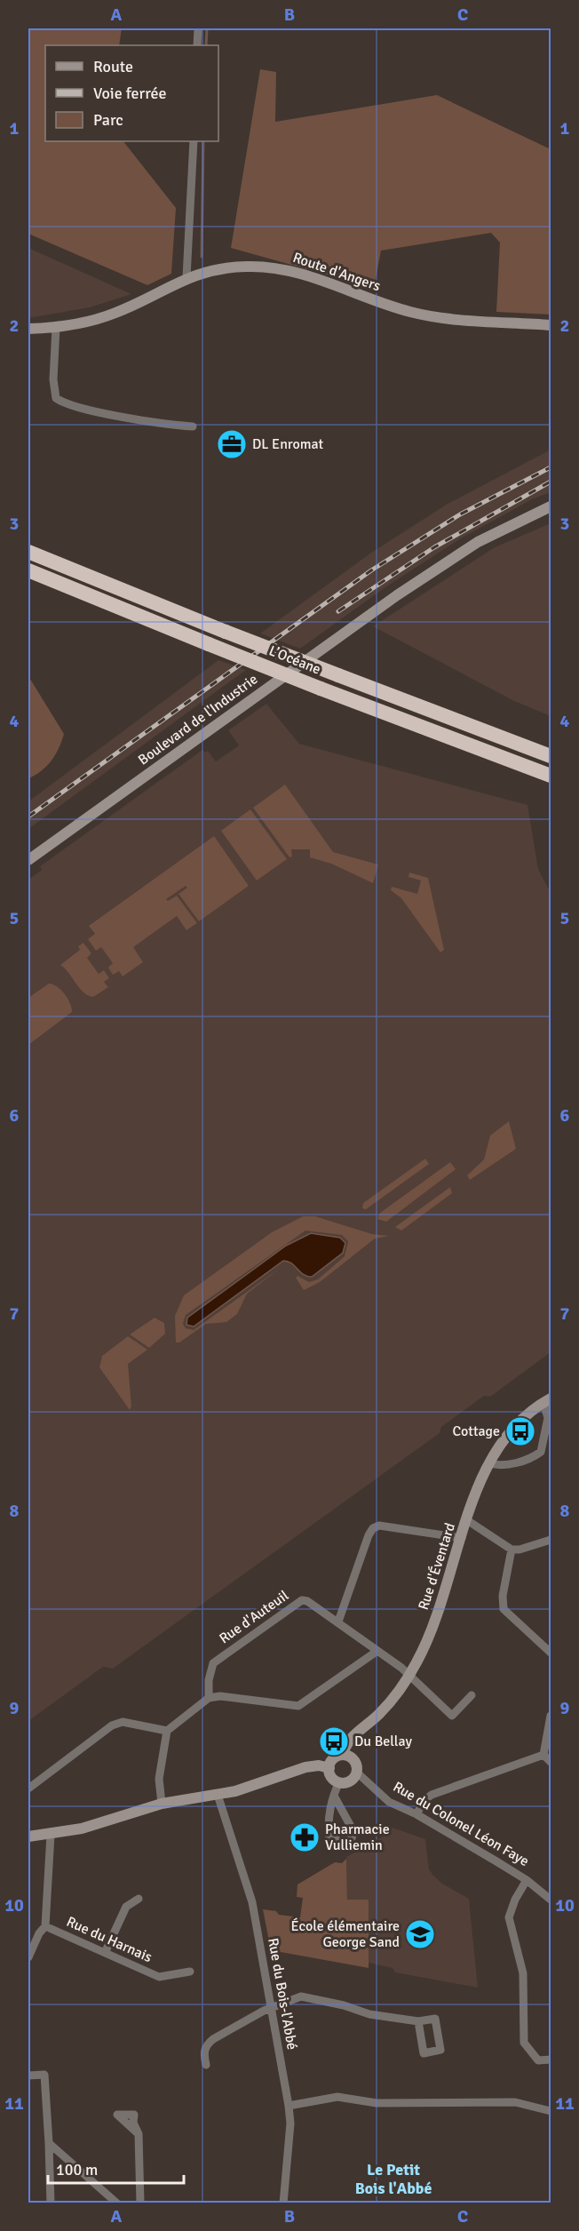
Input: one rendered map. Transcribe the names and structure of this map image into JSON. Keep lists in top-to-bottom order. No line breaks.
{"streets":{"highway":["L’Océane"],"street":["Route d'Angers","Boulevard de l'Industrie","Rue d'Éventard","Rue d'Auteuil","Rue du Colonel Léon Faye","Rue du Harnais","Rue du Bois-l'Abbé"]},"crossings":[["Rue d'Éventard","Rue d'Auteuil"],["Rue d'Éventard","Rue du Colonel Léon Faye"]],"districts":["Le Petit Bois l'Abbé"],"places":{"office":["DL Enromat"],"bus stop":["Cottage","Du Bellay"],"pharmacy":["Pharmacie Vulliemin"],"school or university":["École élémentaire George Sand"]},"legend":["Route","Voie ferrée","Parc"],"scale_bar":"100 m","grid":{"columns":["A","B","C"],"rows":["1","2","3","4","5","6","7","8","9","10","11"]}}
